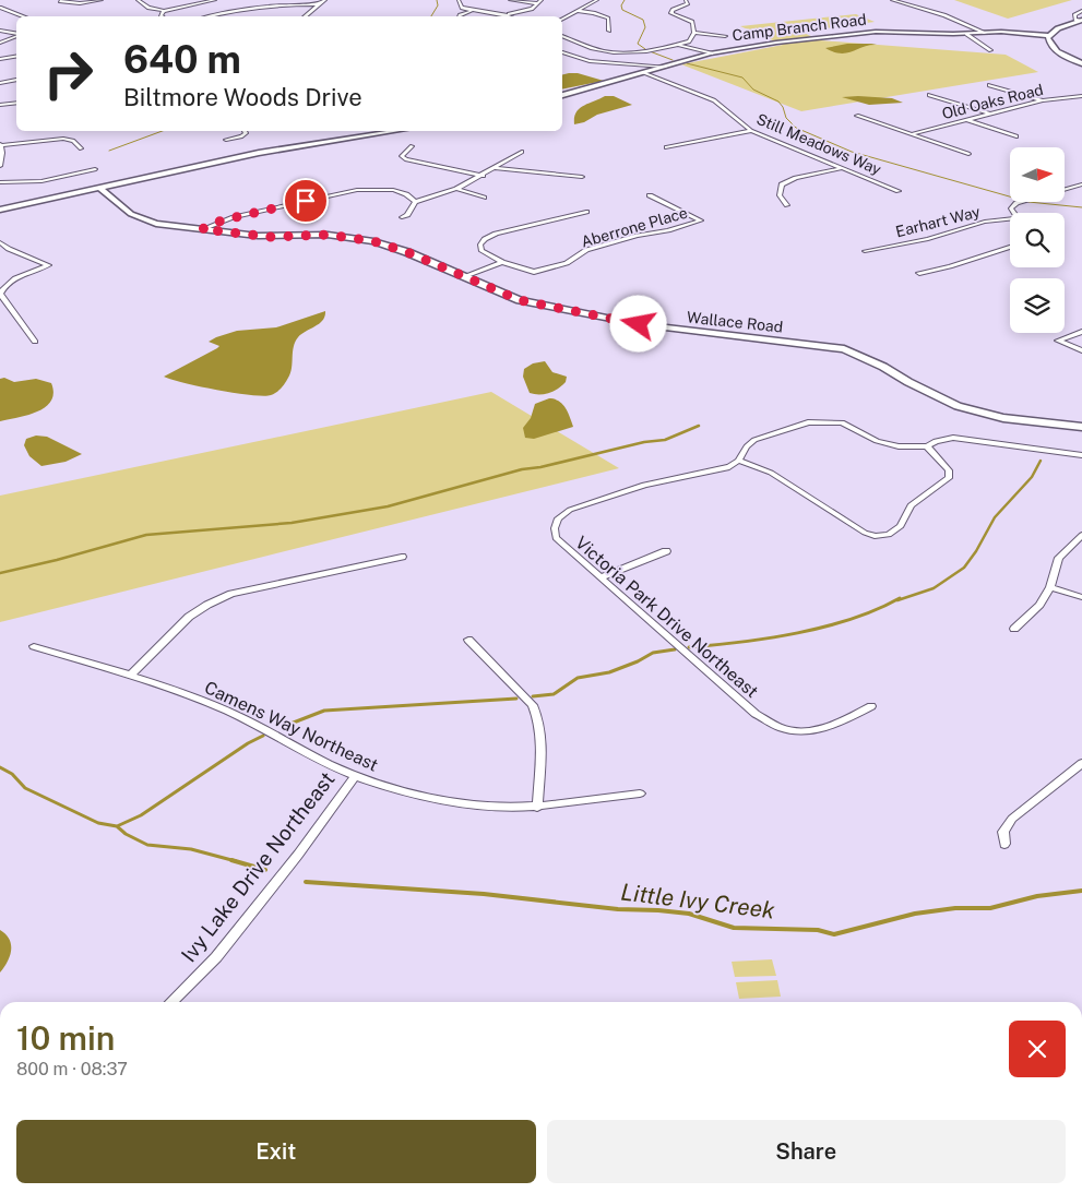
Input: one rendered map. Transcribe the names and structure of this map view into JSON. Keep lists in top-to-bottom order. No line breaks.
{"streets":{"street":["Camp Branch Road","Old Oaks Road","Still Meadows Way","Earhart Way","Aberrone Place","Wallace Road","Victoria Park Drive Northeast","Camens Way Northeast","Ivy Lake Drive Northeast"]},"crossings":[["Camp Branch Road","Still Meadows Way"],["Camens Way Northeast","Ivy Lake Drive Northeast"]],"water":["Little Ivy Creek"],"north":"right","page":{"turn":["640 m","Biltmore Woods Drive"],"heading":["10 min","800 m · 08:37"],"buttons":["Exit","Share"]}}
